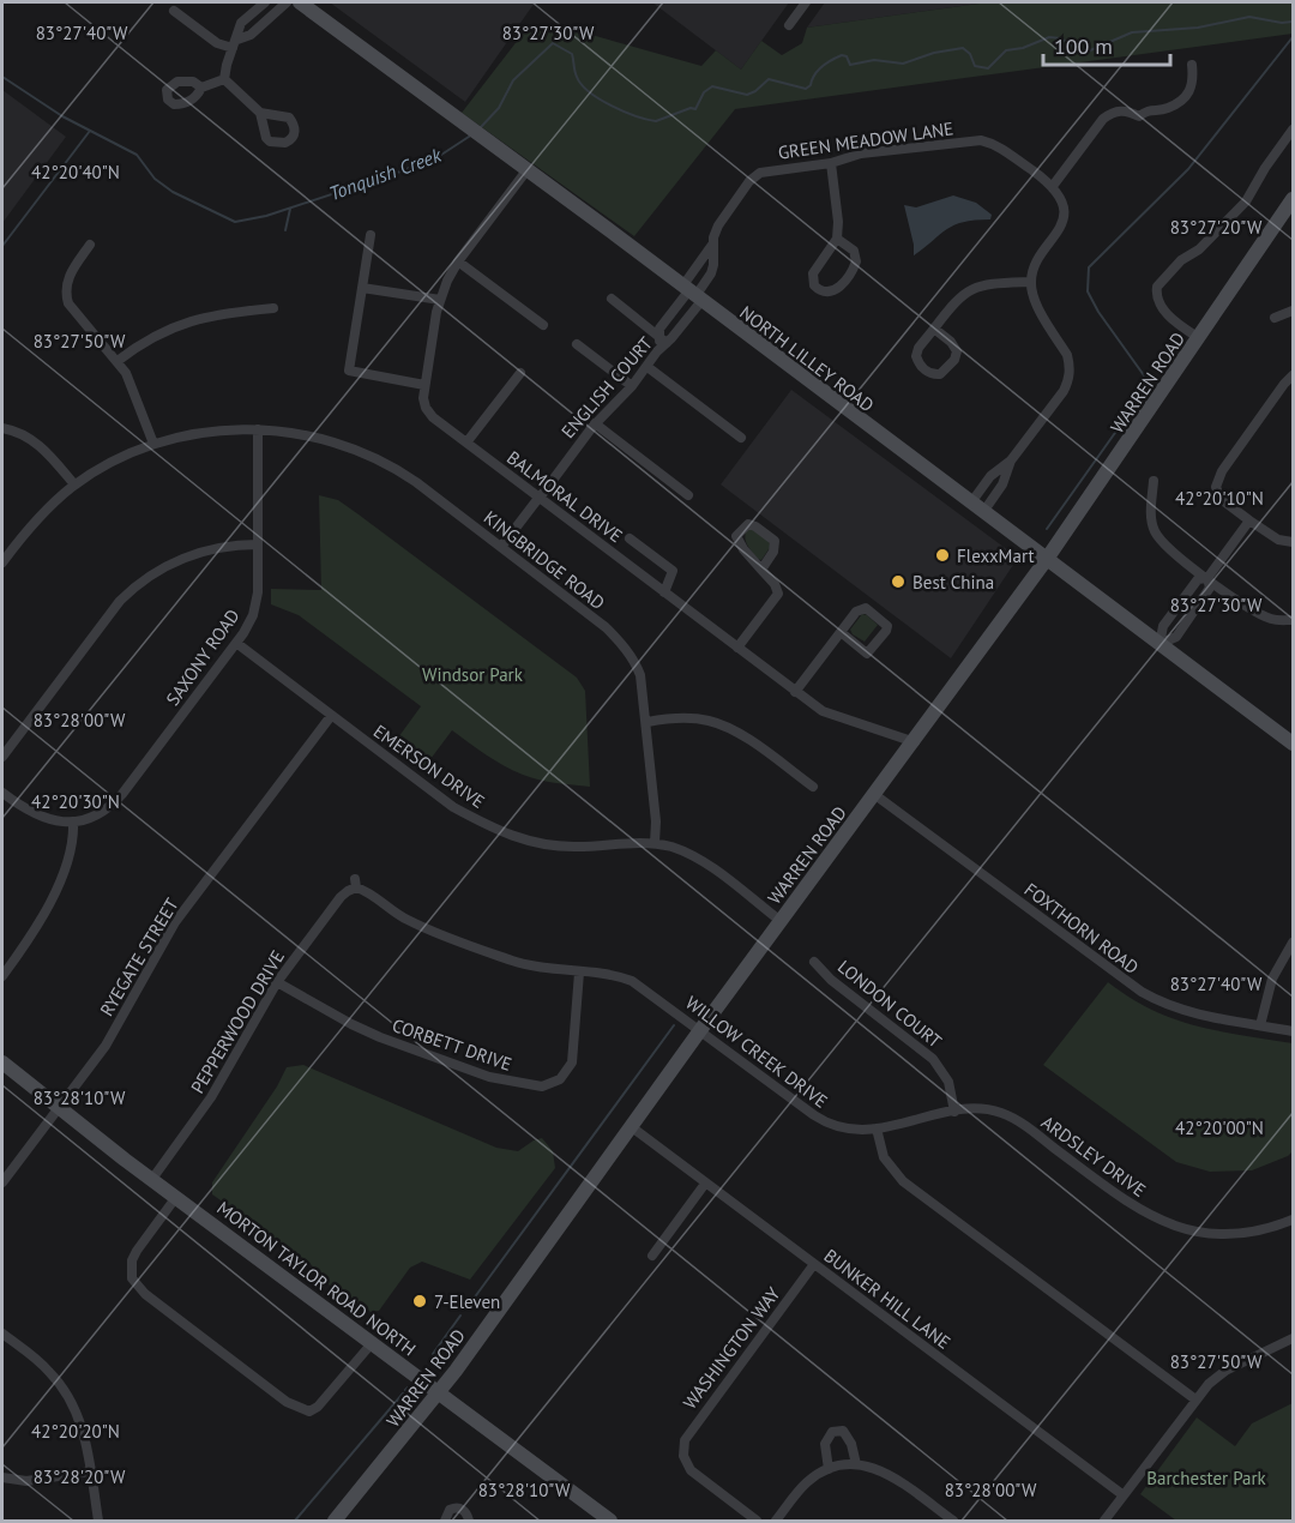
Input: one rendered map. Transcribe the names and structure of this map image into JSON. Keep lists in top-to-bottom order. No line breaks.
{"streets":{"street":["GREEN MEADOW LANE","NORTH LILLEY ROAD","WARREN ROAD","ENGLISH COURT","BALMORAL DRIVE","KINGBRIDGE ROAD","SAXONY ROAD","EMERSON DRIVE","FOXTHORN ROAD","RYEGATE STREET","LONDON COURT","PEPPERWOOD DRIVE","CORBETT DRIVE","WILLOW CREEK DRIVE","ARDSLEY DRIVE","MORTON TAYLOR ROAD NORTH","BUNKER HILL LANE","WASHINGTON WAY"]},"crossings":[["GREEN MEADOW LANE","NORTH LILLEY ROAD"],["GREEN MEADOW LANE","ENGLISH COURT"],["NORTH LILLEY ROAD","WARREN ROAD"],["NORTH LILLEY ROAD","ENGLISH COURT"],["NORTH LILLEY ROAD","BALMORAL DRIVE"],["WARREN ROAD","BALMORAL DRIVE"],["WARREN ROAD","EMERSON DRIVE"],["WARREN ROAD","FOXTHORN ROAD"],["WARREN ROAD","WILLOW CREEK DRIVE"],["WARREN ROAD","MORTON TAYLOR ROAD NORTH"],["WARREN ROAD","BUNKER HILL LANE"],["ENGLISH COURT","BALMORAL DRIVE"],["ENGLISH COURT","KINGBRIDGE ROAD"],["KINGBRIDGE ROAD","SAXONY ROAD"],["KINGBRIDGE ROAD","EMERSON DRIVE"],["SAXONY ROAD","EMERSON DRIVE"],["EMERSON DRIVE","RYEGATE STREET"],["RYEGATE STREET","MORTON TAYLOR ROAD NORTH"],["LONDON COURT","ARDSLEY DRIVE"],["PEPPERWOOD DRIVE","CORBETT DRIVE"],["PEPPERWOOD DRIVE","WILLOW CREEK DRIVE"],["PEPPERWOOD DRIVE","MORTON TAYLOR ROAD NORTH"],["CORBETT DRIVE","WILLOW CREEK DRIVE"],["WILLOW CREEK DRIVE","ARDSLEY DRIVE"],["BUNKER HILL LANE","WASHINGTON WAY"]],"water":["Tonquish Creek"],"parks":["Windsor Park","Barchester Park"],"places":["FlexxMart","Best China","7-Eleven"],"scale_bar":"100 m","coordinates":["83°27'40\"W","83°27'30\"W","42°20'40\"N","83°27'20\"W","83°27'50\"W","42°20'10\"N","83°28'00\"W","42°20'30\"N","83°28'10\"W","42°20'00\"N","42°20'20\"N","83°28'20\"W"]}
